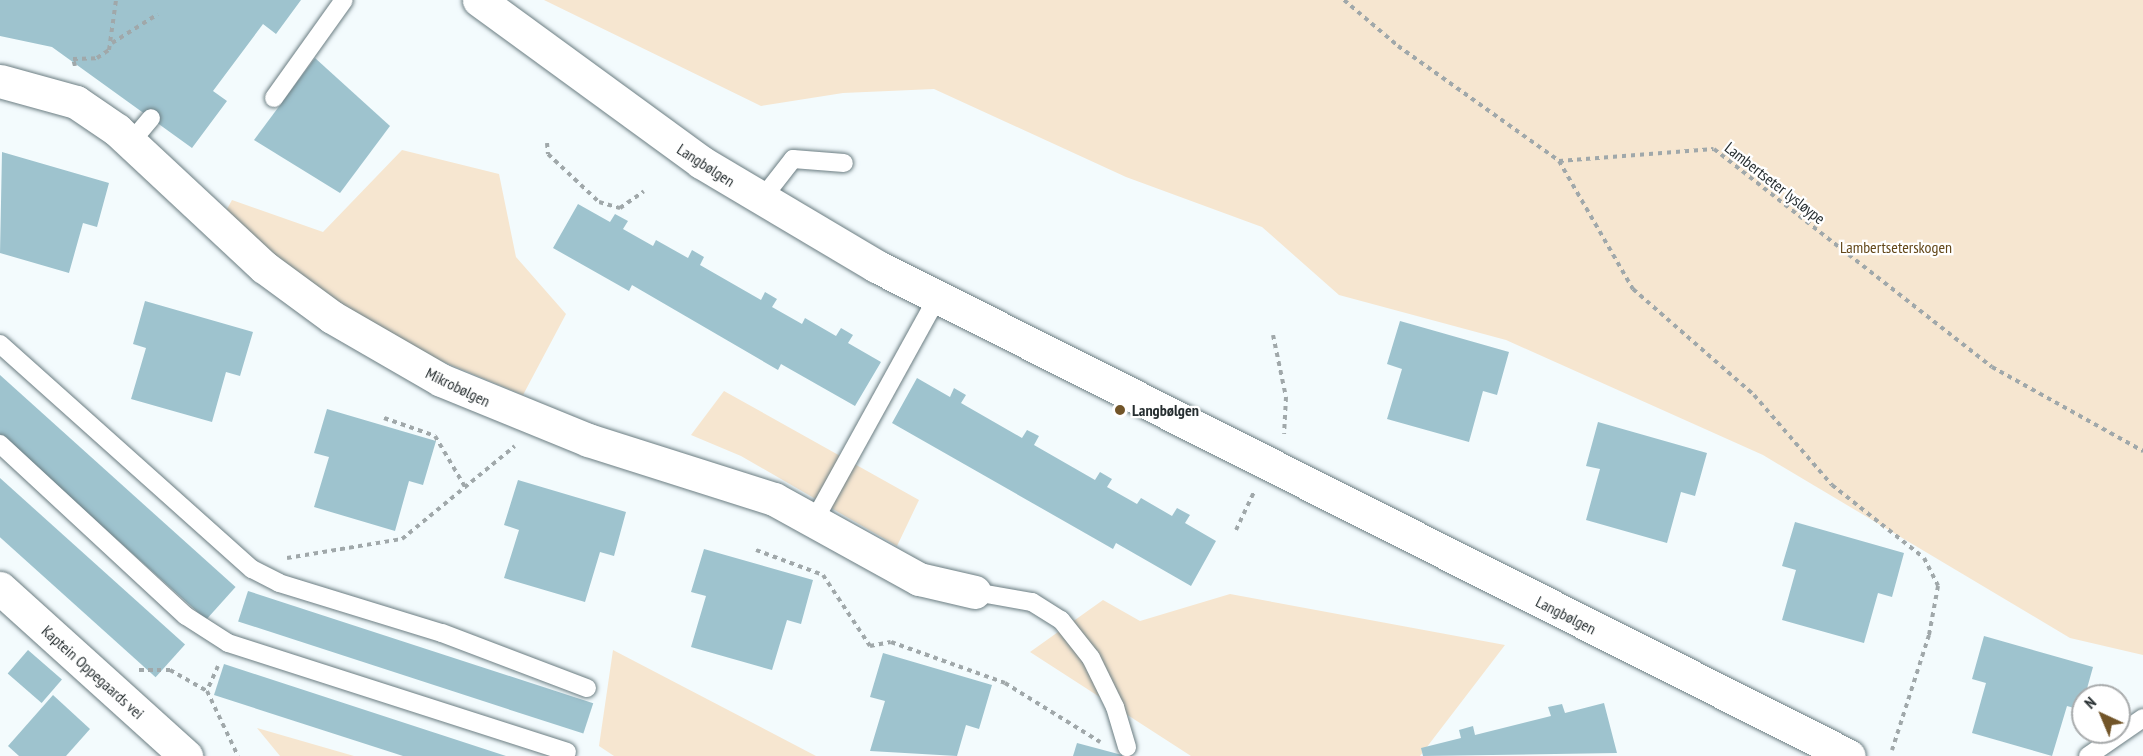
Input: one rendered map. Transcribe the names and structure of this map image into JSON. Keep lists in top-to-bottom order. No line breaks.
{"streets":{"street":["Langbølgen","Mikrobølgen","Kaptein Oppegaards vei"],"path":["Lambertseter lysløype"]},"parks":["Lambertseterskogen"],"places":["Langbølgen"],"north":"top left"}
